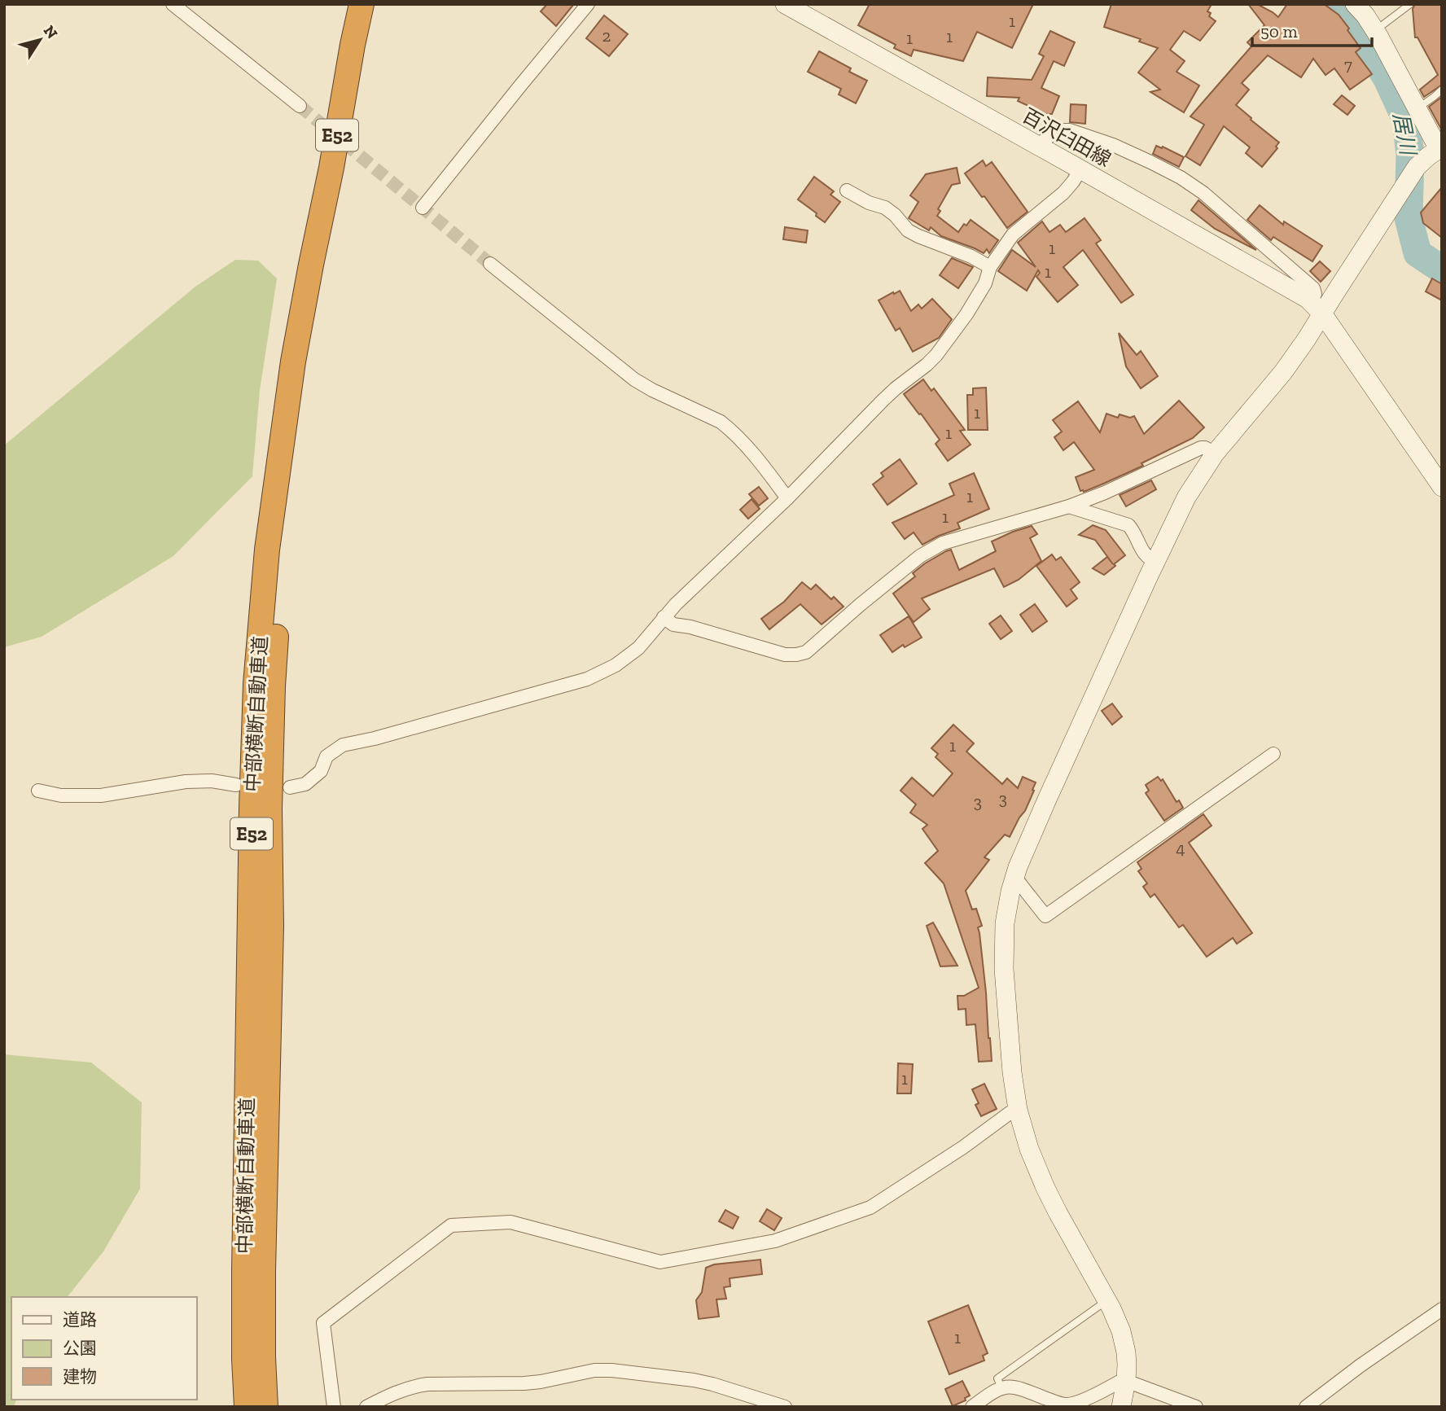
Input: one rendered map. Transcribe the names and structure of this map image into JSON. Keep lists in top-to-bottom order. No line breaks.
{"streets":{"highway":["E52","中部横断自動車道"],"main road":["百沢臼田線"]},"water":["居川"],"house_numbers":["1","2","1","1","7","1","1","1","1","1","1","1","3","3","4","1","1"],"legend":["道路","公園","建物"],"scale_bar":"50 m","north":"top right"}
